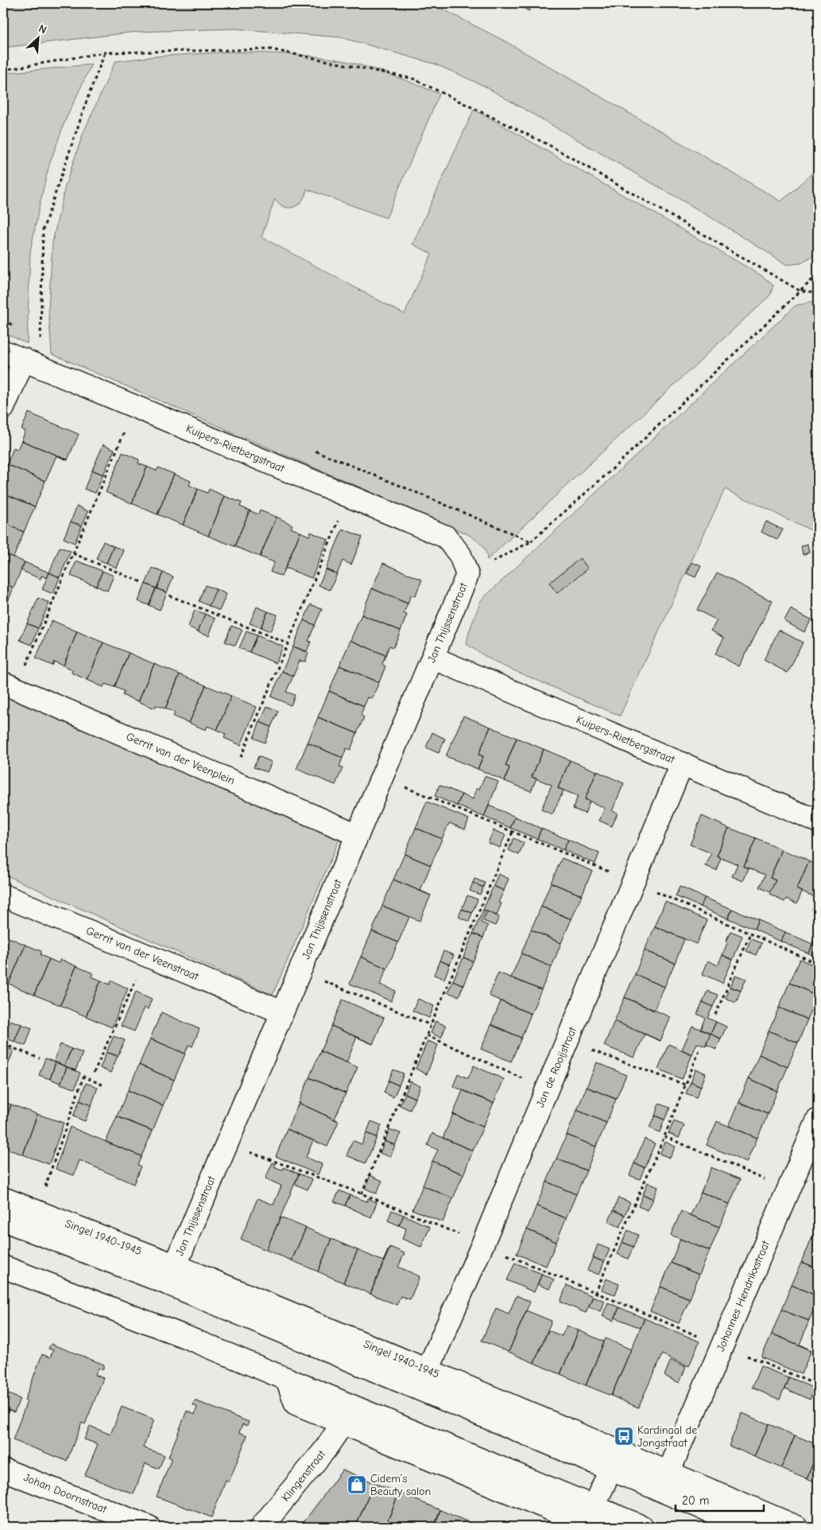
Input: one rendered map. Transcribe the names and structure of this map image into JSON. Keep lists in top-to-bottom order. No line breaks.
{"streets":{"street":["Kuipers-Rietbergstraat","Jan Thijssenstraat","Gerrit van der Veenplein","Gerrit van der Veenstraat","Jan de Rooijstraat","Singel 1940-1945","Johannes Hendrikxstraat","Klingenstraat","Johan Doornstraat"]},"crossings":[["Kuipers-Rietbergstraat","Jan Thijssenstraat"],["Kuipers-Rietbergstraat","Jan de Rooijstraat"],["Jan Thijssenstraat","Gerrit van der Veenplein"],["Jan Thijssenstraat","Gerrit van der Veenstraat"],["Jan Thijssenstraat","Singel 1940-1945"],["Jan de Rooijstraat","Singel 1940-1945"],["Singel 1940-1945","Johannes Hendrikxstraat"]],"places":{"bus stop":["Kardinaal de Jongstraat"],"shop":["Cidem’s Beauty salon"]},"scale_bar":"20 m","north":"top right"}
